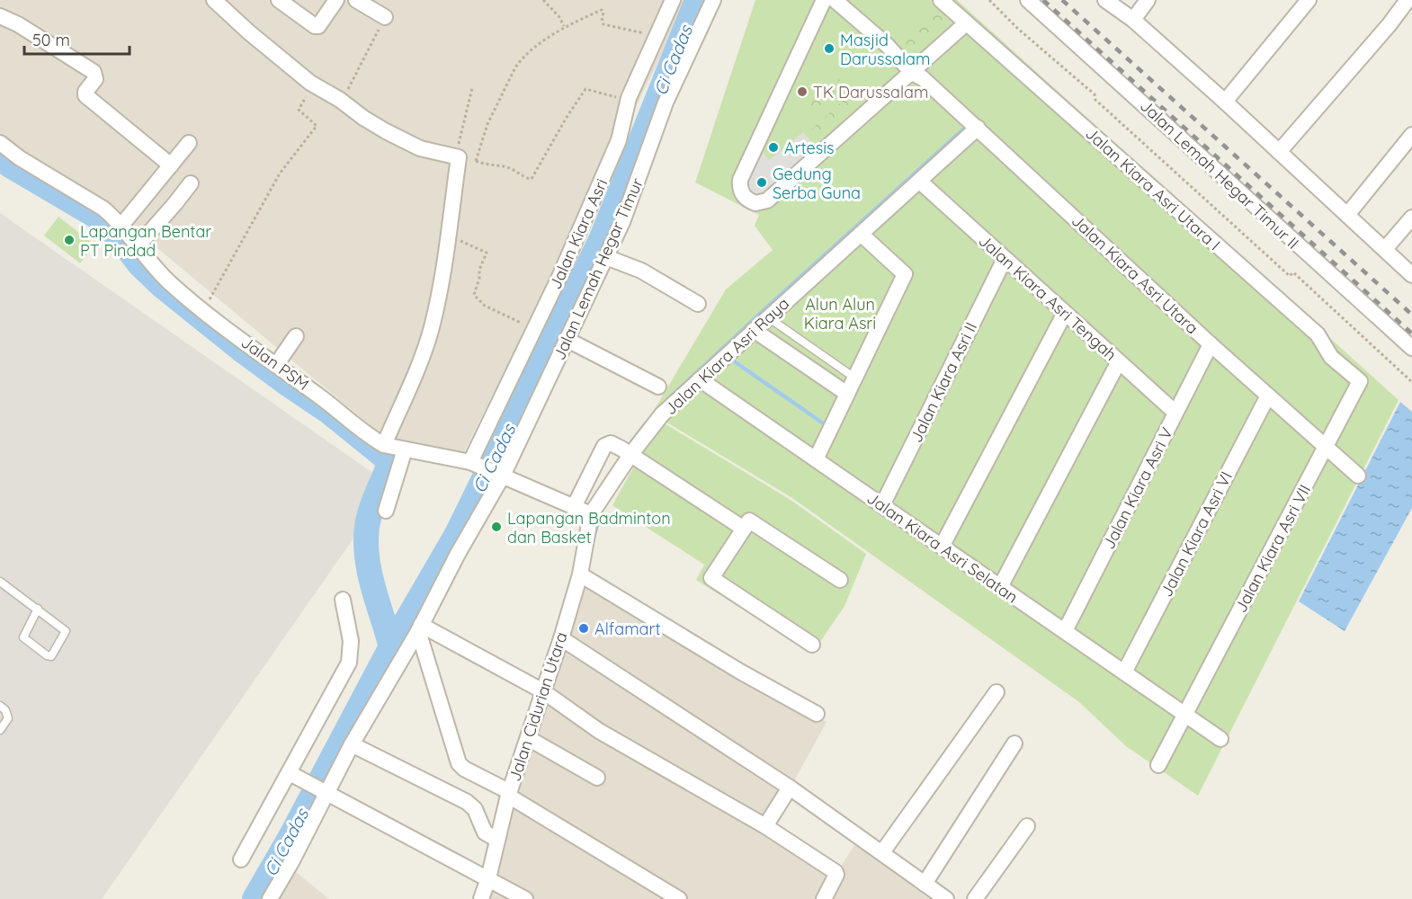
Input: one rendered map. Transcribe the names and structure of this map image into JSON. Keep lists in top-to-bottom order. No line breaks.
{"streets":{"street":["Jalan Lemah Hegar Timur II","Jalan Kiara Asri Utara I","Jalan Kiara Asri","Jalan Lemah Hegar Timur","Jalan Kiara Asri Utara","Jalan Kiara Asri Tengah","Jalan Kiara Asri Raya","Jalan PSM","Jalan Kiara Asri II","Jalan Kiara Asri V","Jalan Kiara Asri VI","Jalan Kiara Asri Selatan","Jalan Kiara Asri VII","Jalan Cidurian Utara"]},"crossings":[["Jalan Kiara Asri Utara I","Jalan Kiara Asri VII"],["Jalan Kiara Asri","Jalan PSM"],["Jalan Lemah Hegar Timur","Jalan PSM"],["Jalan Kiara Asri Utara","Jalan Kiara Asri Raya"],["Jalan Kiara Asri Utara","Jalan Kiara Asri V"],["Jalan Kiara Asri Utara","Jalan Kiara Asri VI"],["Jalan Kiara Asri Utara","Jalan Kiara Asri VII"],["Jalan Kiara Asri Tengah","Jalan Kiara Asri Raya"],["Jalan Kiara Asri Tengah","Jalan Kiara Asri II"],["Jalan Kiara Asri Tengah","Jalan Kiara Asri V"],["Jalan Kiara Asri Raya","Jalan PSM"],["Jalan Kiara Asri Raya","Jalan Kiara Asri Selatan"],["Jalan Kiara Asri Raya","Jalan Cidurian Utara"],["Jalan PSM","Jalan Cidurian Utara"],["Jalan Kiara Asri II","Jalan Kiara Asri Selatan"],["Jalan Kiara Asri V","Jalan Kiara Asri Selatan"],["Jalan Kiara Asri VI","Jalan Kiara Asri Selatan"],["Jalan Kiara Asri Selatan","Jalan Kiara Asri VII"]],"water":["Ci Cadas"],"parks":["Alun Alun Kiara Asri"],"places":["Masjid Darussalam","TK Darussalam","Artesis","Gedung Serba Guna","Lapangan Bentar PT Pindad","Lapangan Badminton dan Basket","Alfamart"],"scale_bar":"50 m"}
